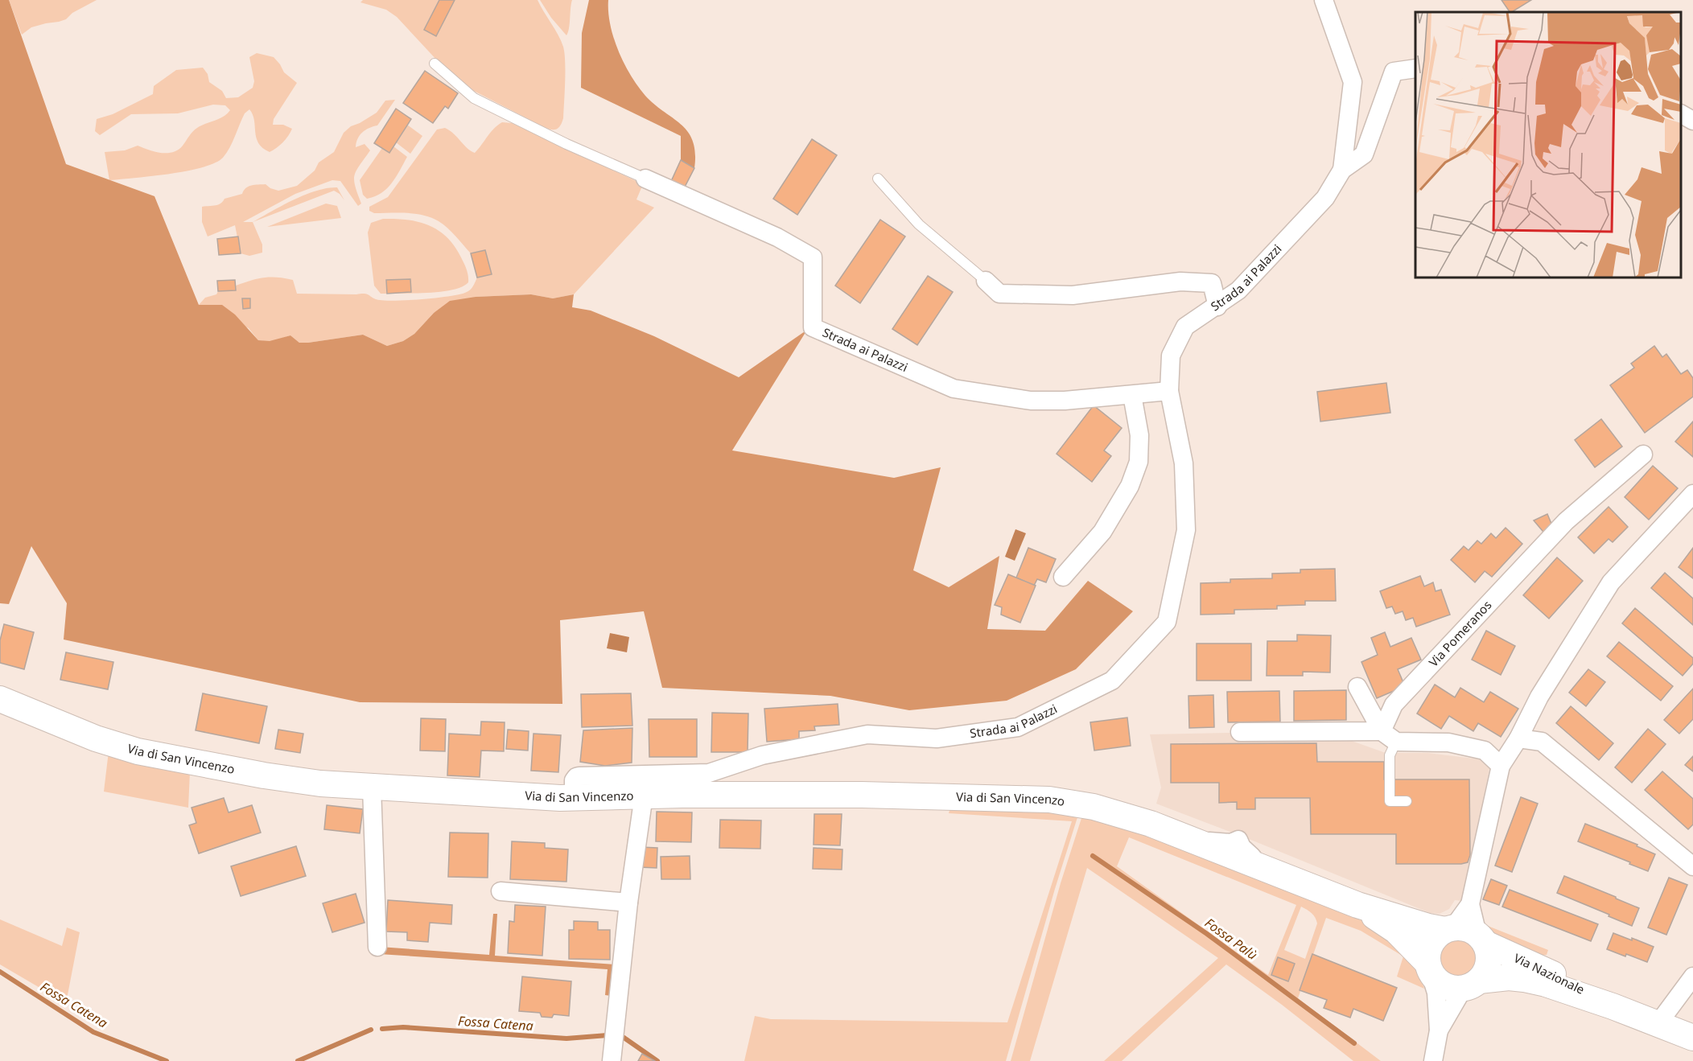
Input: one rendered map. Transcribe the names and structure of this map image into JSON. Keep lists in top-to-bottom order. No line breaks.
{"streets":{"main road":["Via di San Vincenzo","Via Nazionale"],"street":["Strada ai Palazzi","Via Pomeranos"]},"crossings":[["Strada ai Palazzi","Via di San Vincenzo"],["Via di San Vincenzo","Via Nazionale"]],"water":["Fossa Palù","Fossa Catena"]}
